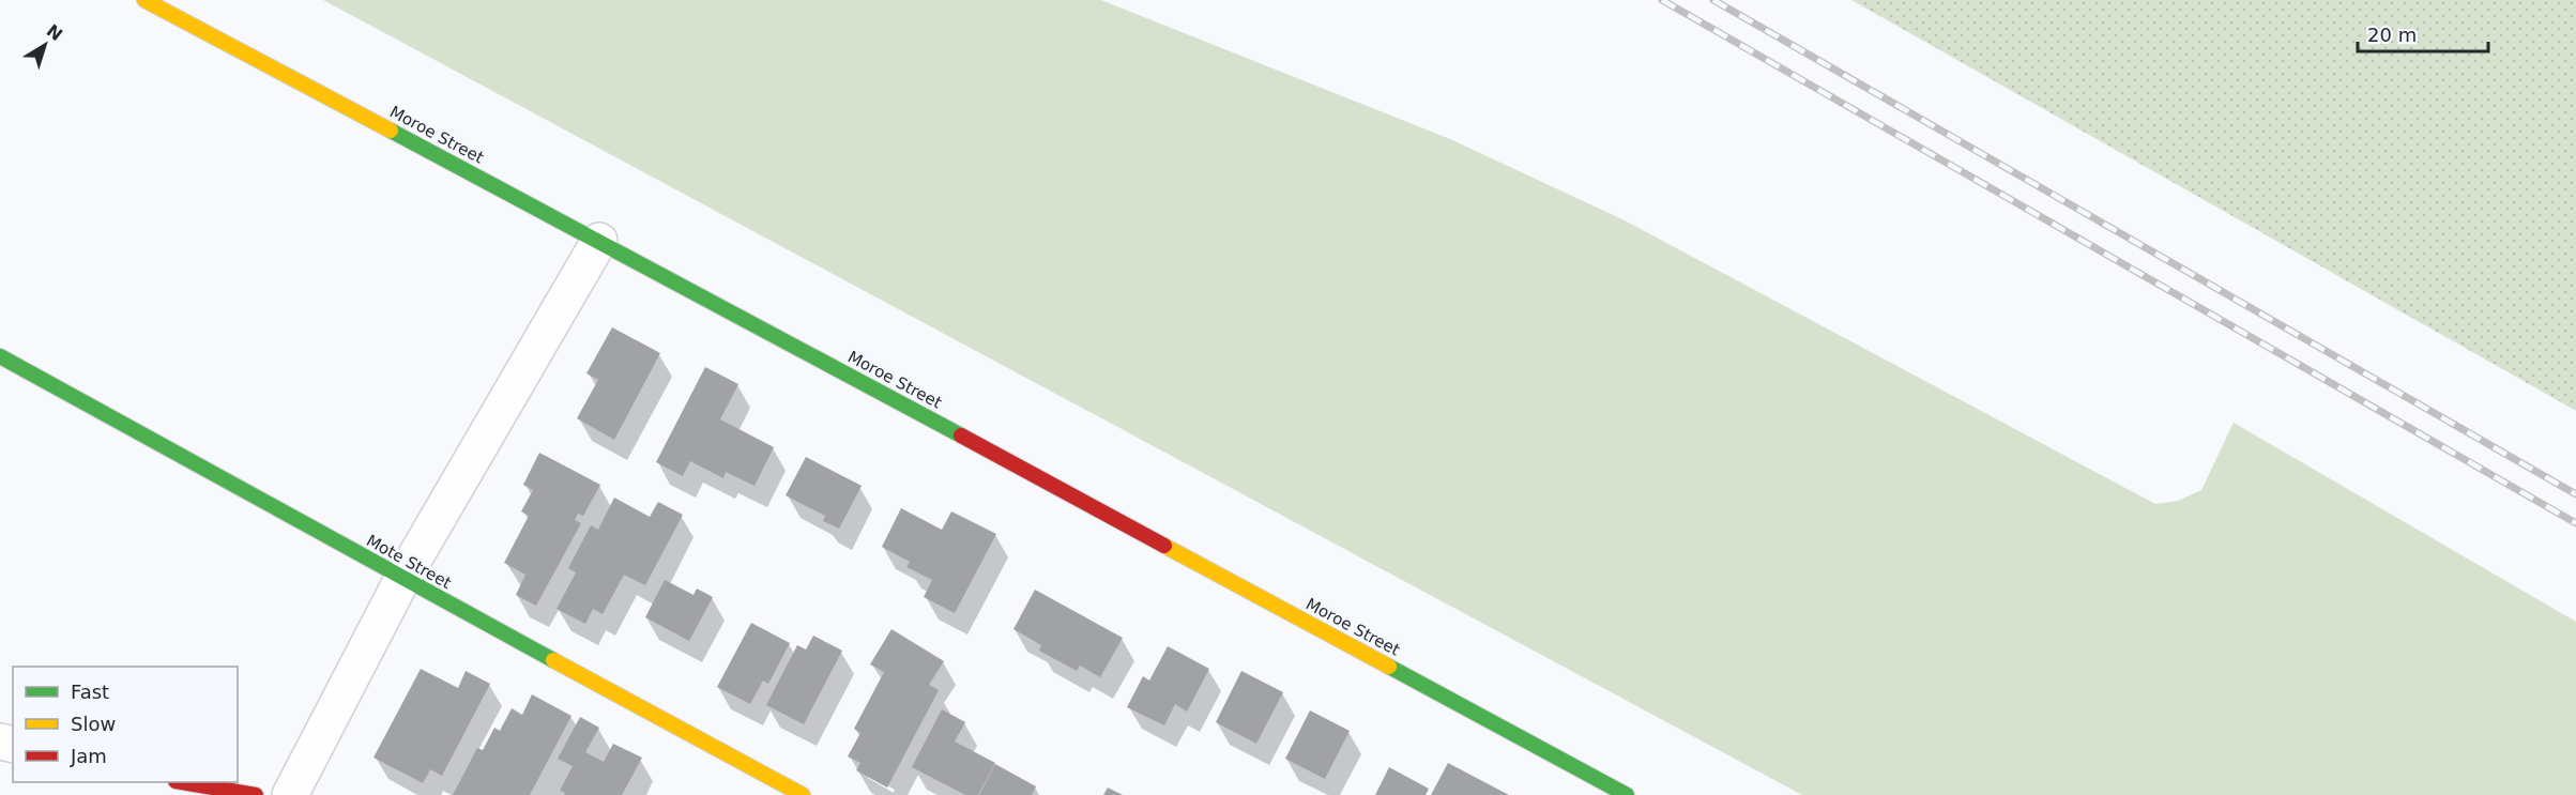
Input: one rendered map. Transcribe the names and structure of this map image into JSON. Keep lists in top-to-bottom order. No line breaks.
{"streets":{"street":["Moroe Street","Mote Street"]},"legend":["Fast","Slow","Jam"],"scale_bar":"20 m","north":"top right"}
